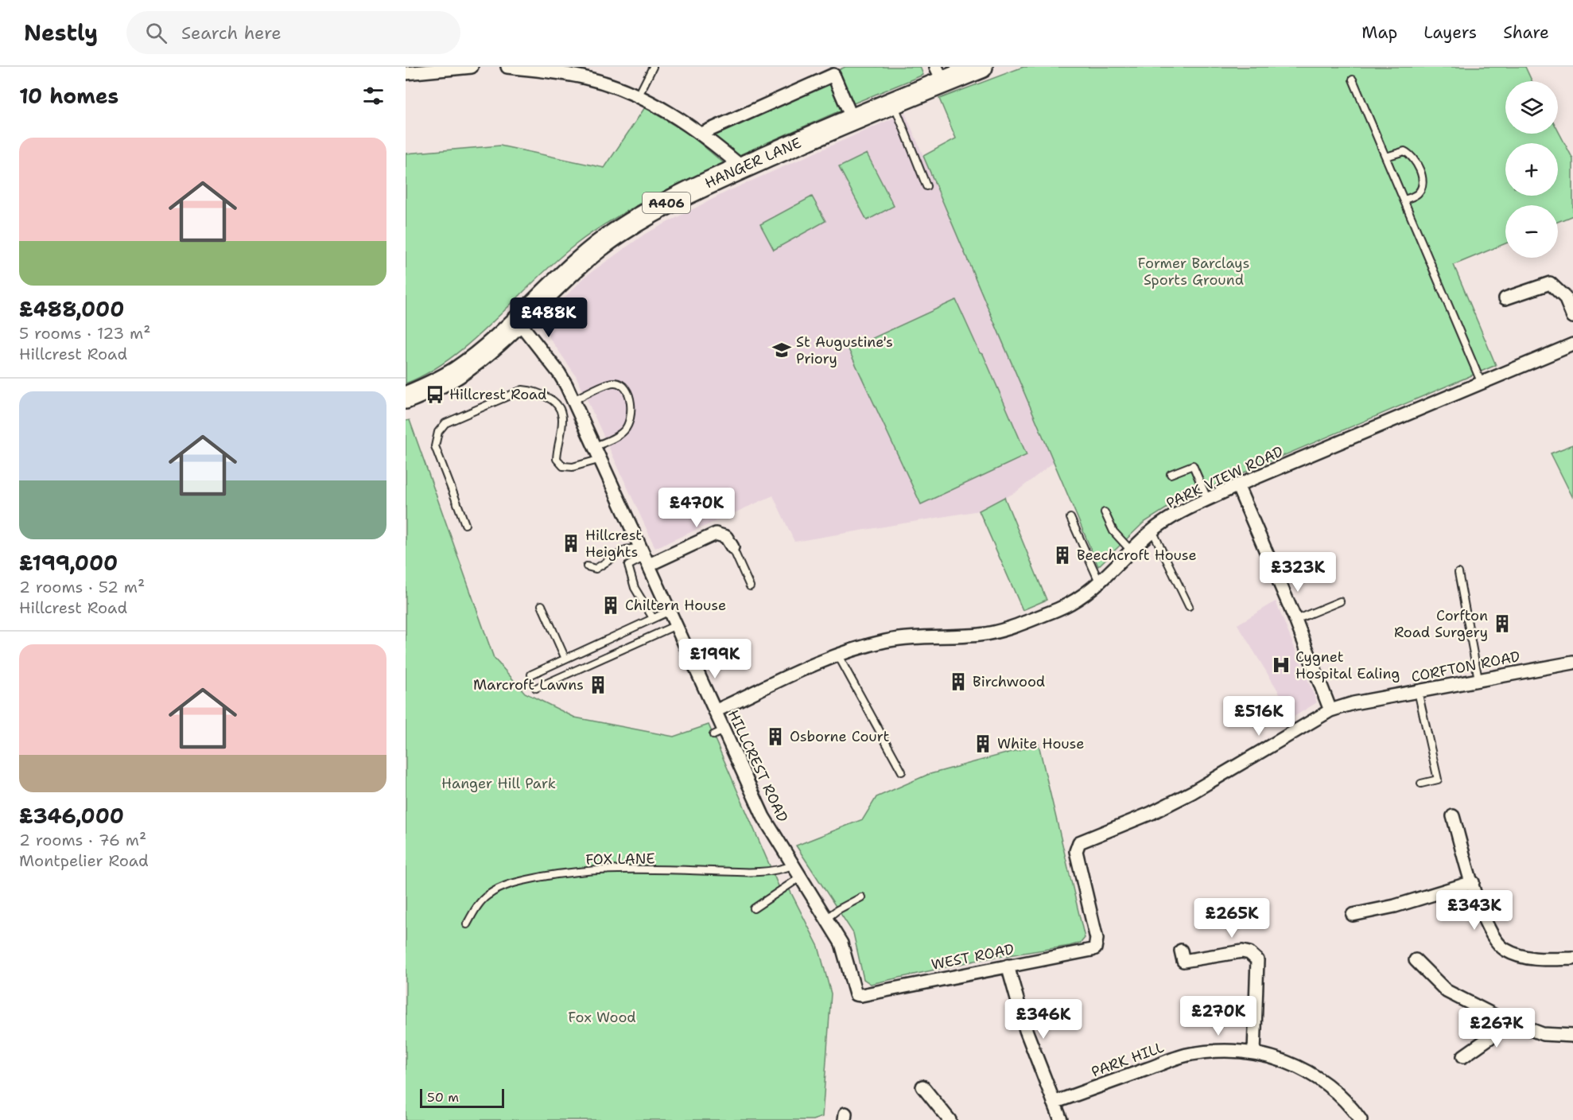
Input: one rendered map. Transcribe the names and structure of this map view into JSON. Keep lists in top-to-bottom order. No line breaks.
{"streets":{"highway":["HANGER LANE","A406"],"street":["PARK VIEW ROAD","CORFTON ROAD","HILLCREST ROAD","WEST ROAD","PARK HILL"],"lane":["FOX LANE"]},"crossings":[["HANGER LANE","HILLCREST ROAD"],["PARK VIEW ROAD","HILLCREST ROAD"],["CORFTON ROAD","WEST ROAD"],["HILLCREST ROAD","FOX LANE"],["HILLCREST ROAD","WEST ROAD"]],"parks":["Former Barclays Sports Ground","Hanger Hill Park","Fox Wood"],"places":{"school or university":["St Augustine's Priory"],"bus stop":["Hillcrest Road"],"building":["Hillcrest Heights","Beechcroft House","Chiltern House","Corfton Road Surgery","Birchwood","Marcroft Lawns","Osborne Court","White House"],"hospital":["Cygnet Hospital Ealing"]},"scale_bar":"50 m","page":{"header":"Nestly","search":"Search here","nav":["Map","Layers","Share"],"heading":"10 homes","map_buttons":["+","−"],"list":[{"name":"£488,000","note":"5 rooms · 123 m² · Hillcrest Road"},{"name":"£199,000","note":"2 rooms · 52 m² · Hillcrest Road"},{"name":"£346,000","note":"2 rooms · 76 m² · Montpelier Road"}],"price":["£488K","£470K","£323K","£199K","£516K","£343K","£265K","£270K","£346K","£267K"],"scale":"50 m"}}
